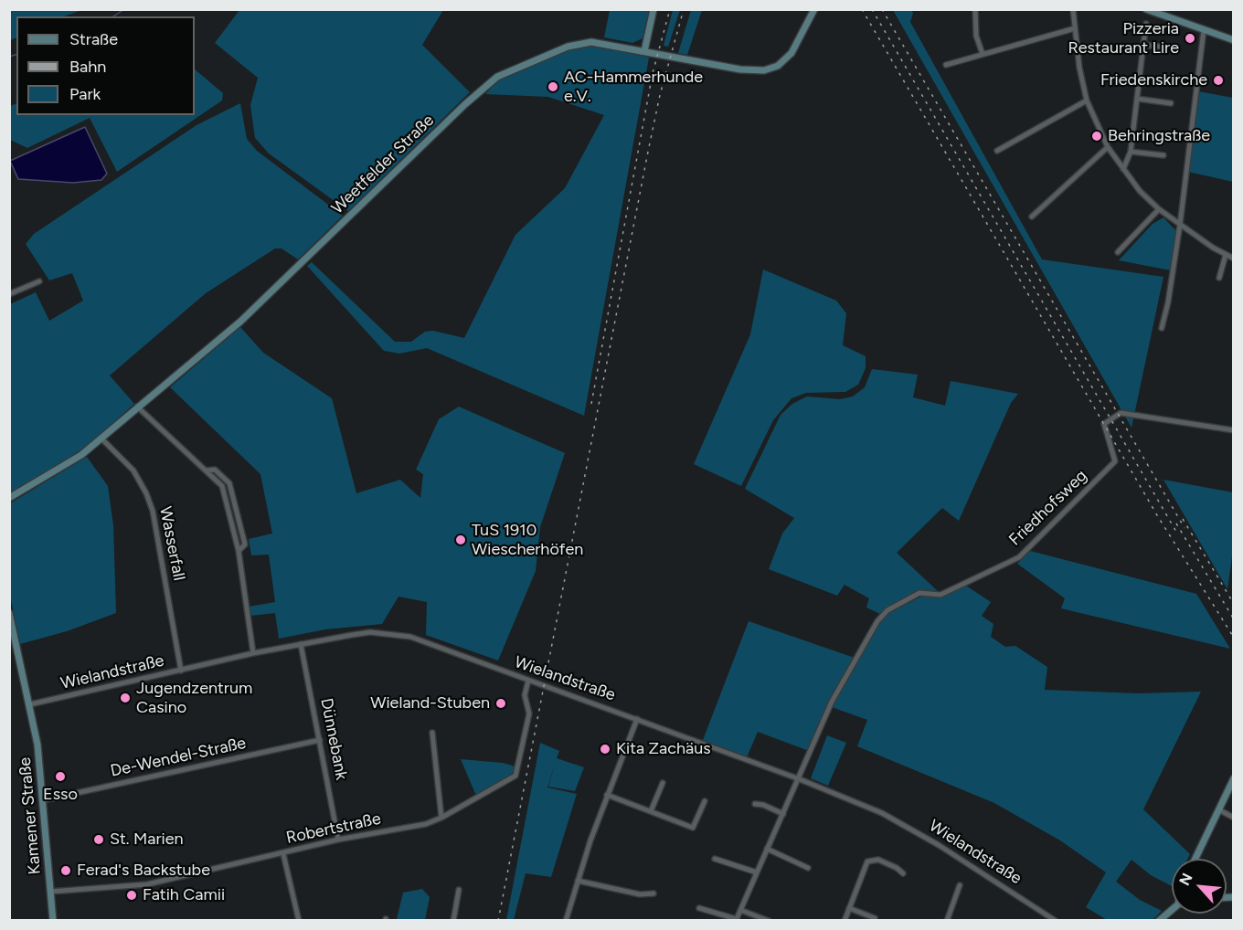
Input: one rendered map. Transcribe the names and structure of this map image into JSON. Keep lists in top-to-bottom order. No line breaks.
{"streets":{"street":["Weetfelder Straße","Friedhofsweg","Wasserfall","Wielandstraße","Dünnebank","De-Wendel-Straße","Kamener Straße","Robertstraße"]},"crossings":[["Weetfelder Straße","Wasserfall"],["Friedhofsweg","Wielandstraße"],["Wasserfall","Wielandstraße"],["Wielandstraße","Dünnebank"],["Wielandstraße","Kamener Straße"],["Wielandstraße","Robertstraße"],["Dünnebank","De-Wendel-Straße"],["Dünnebank","Robertstraße"],["De-Wendel-Straße","Kamener Straße"],["Kamener Straße","Robertstraße"]],"places":["Pizzeria Restaurant Lire","Friedenskirche","AC-Hammerhunde e.V.","Behringstraße","TuS 1910 Wiescherhöfen","Jugendzentrum Casino","Wieland-Stuben","Kita Zachäus","Esso","St. Marien","Ferad's Backstube","Fatih Camii"],"legend":["Straße","Bahn","Park"],"north":"top left"}
